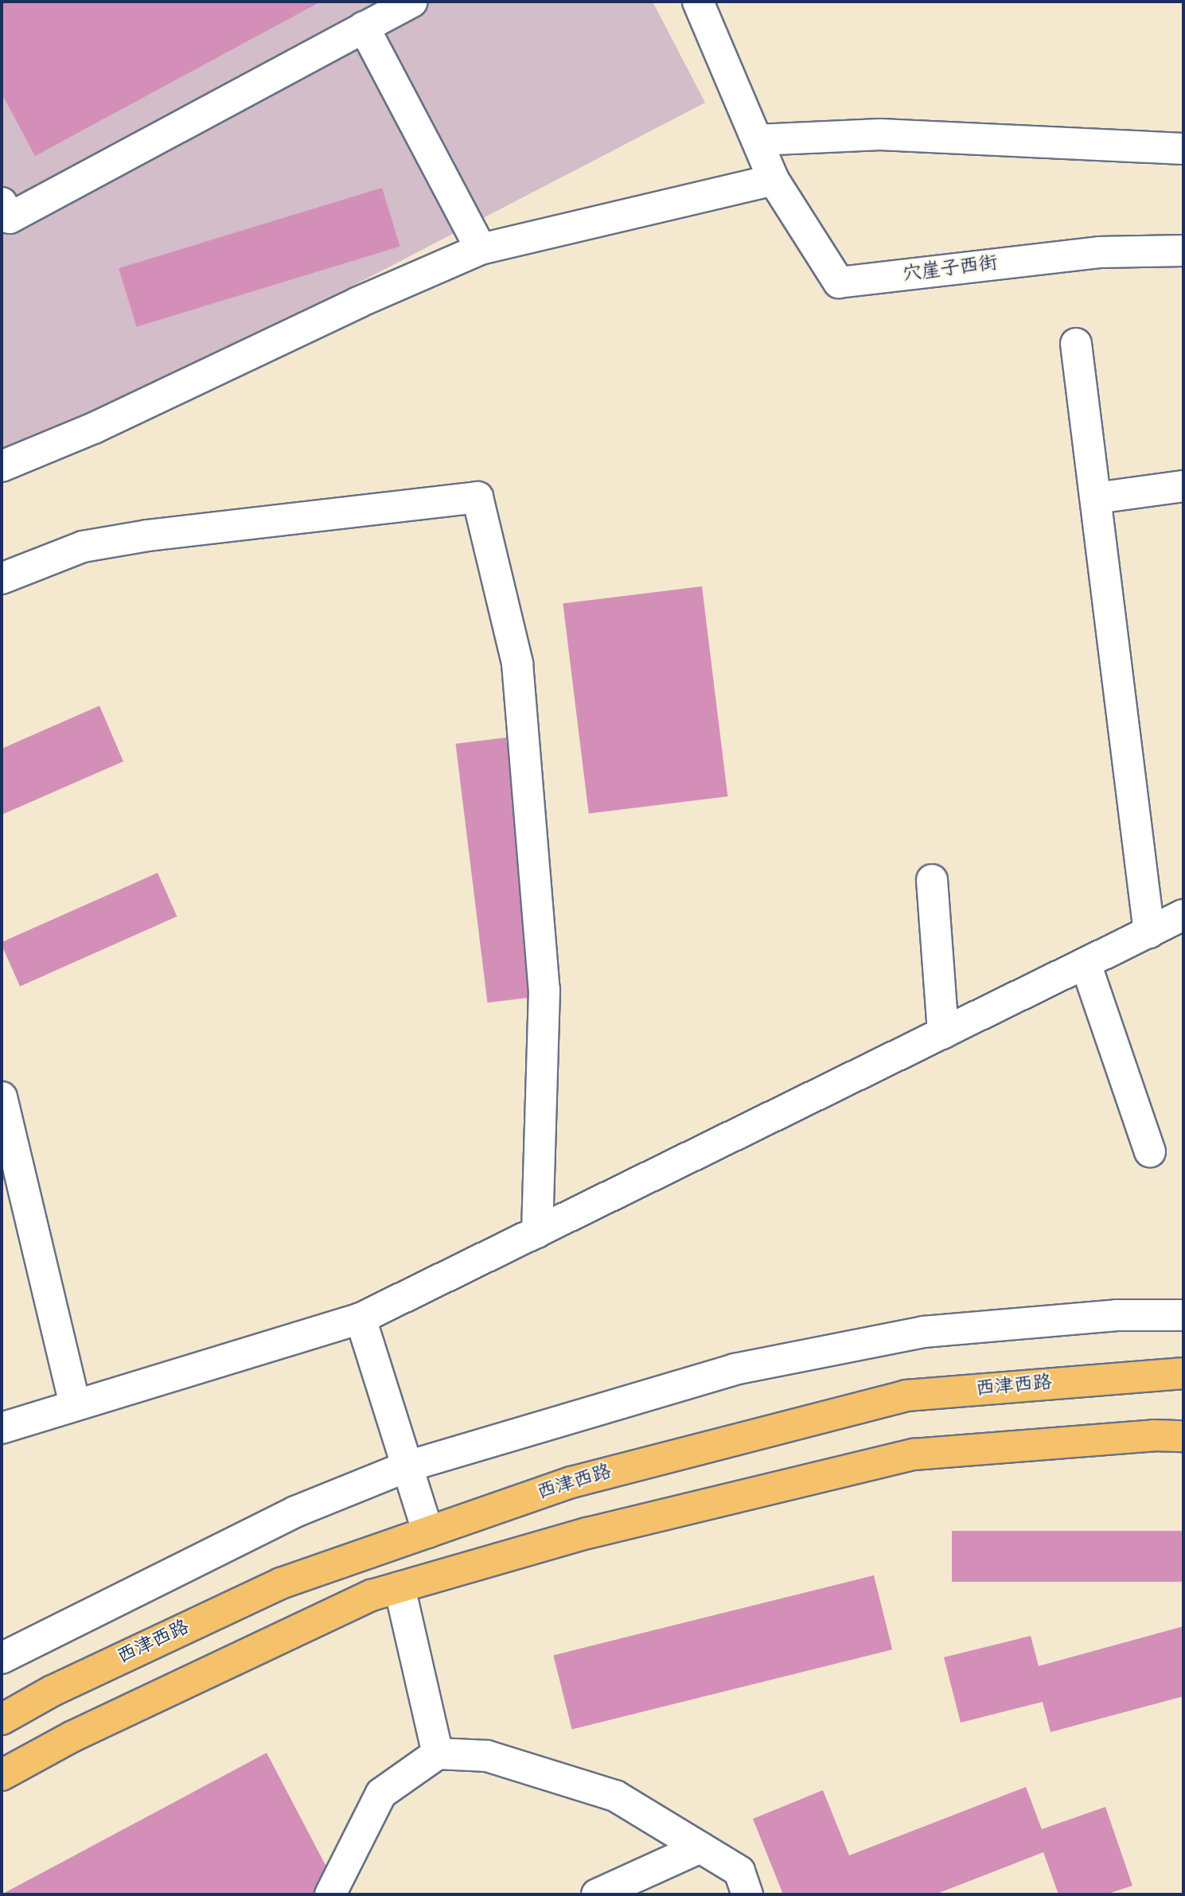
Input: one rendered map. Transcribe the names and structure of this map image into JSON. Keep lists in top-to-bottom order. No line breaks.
{"streets":{"main road":["西津西路"],"street":["穴崖子西街"]}}
